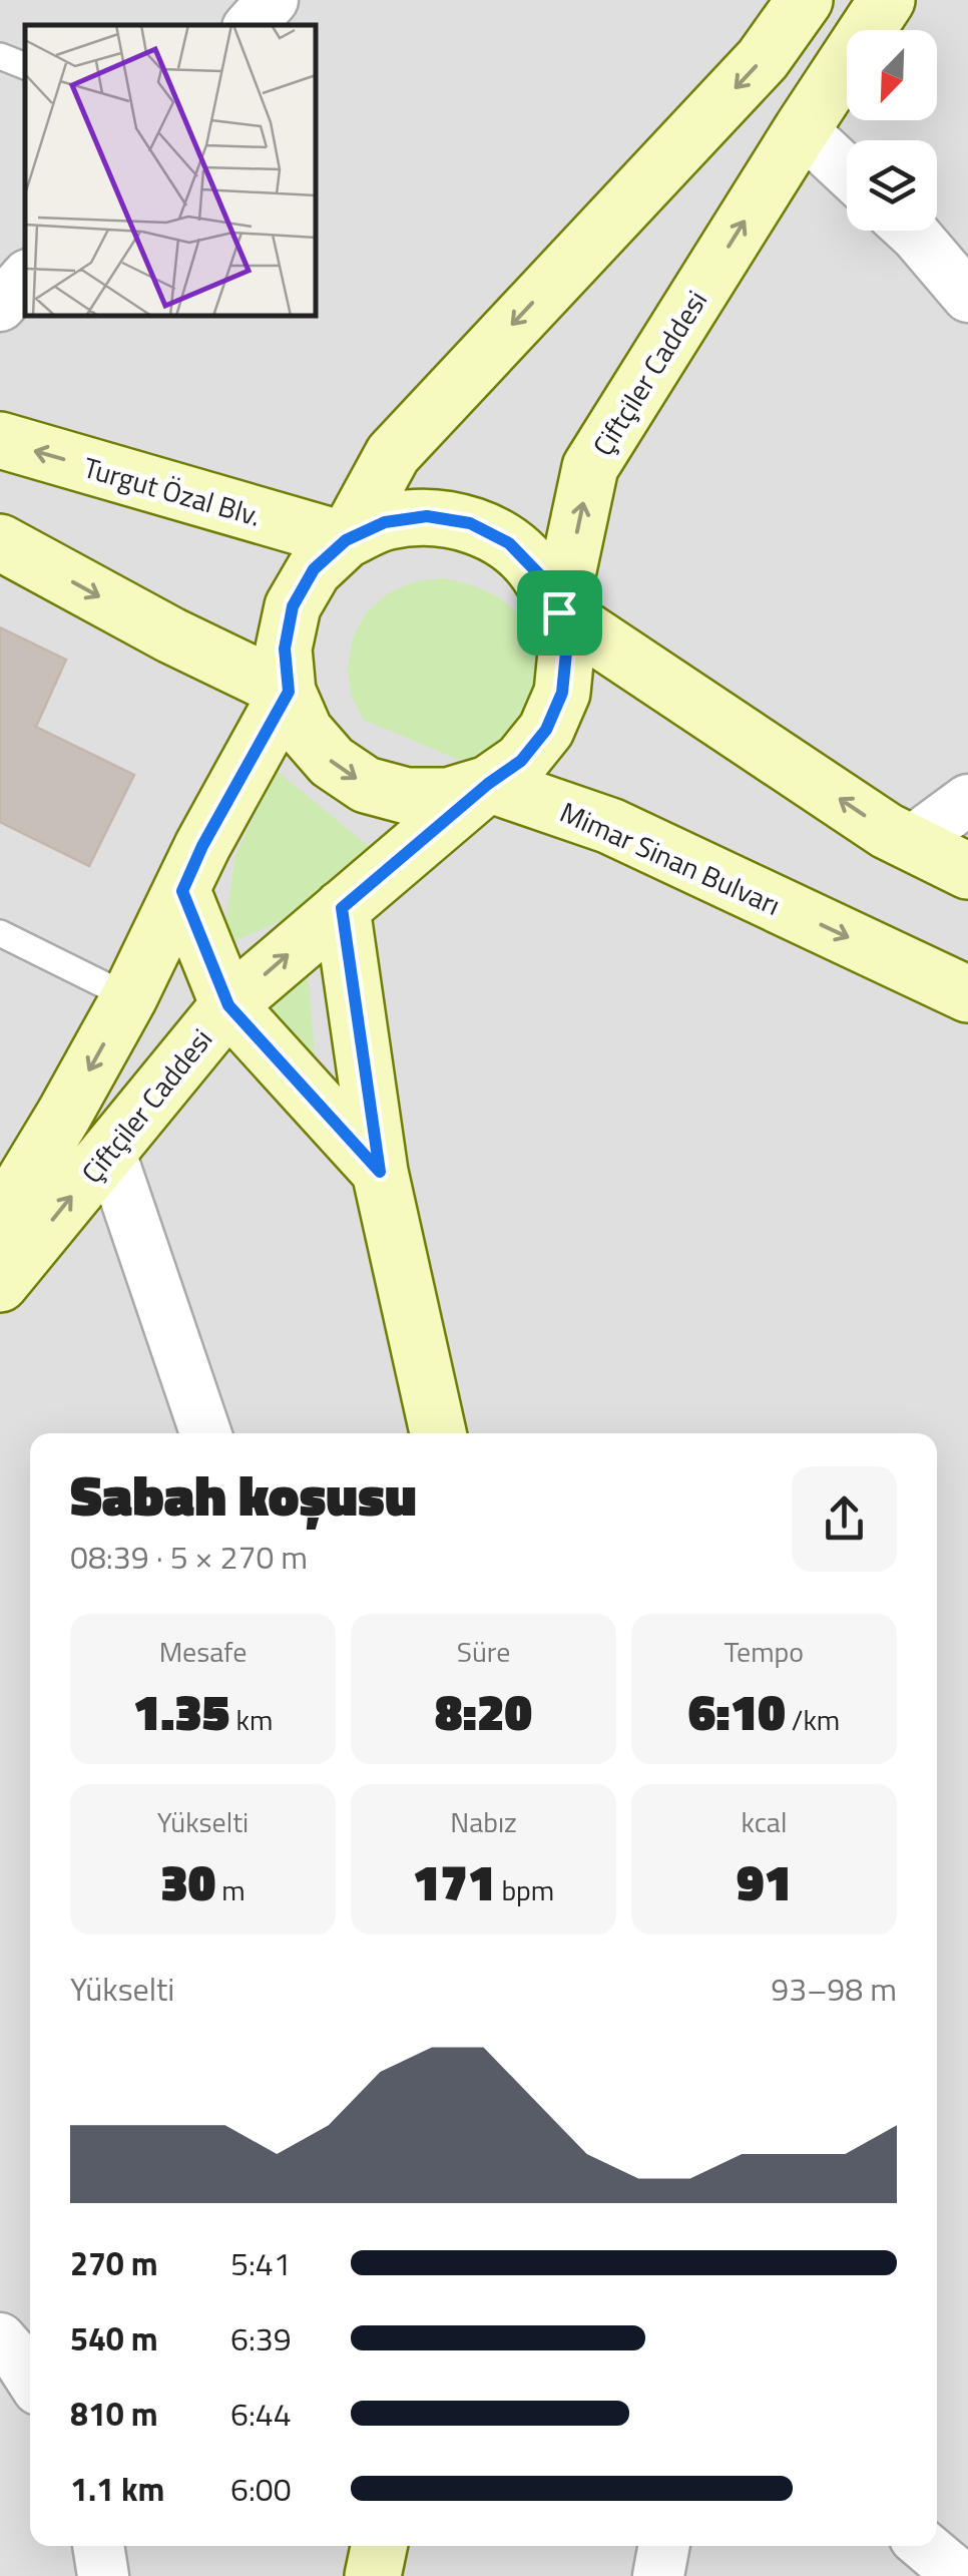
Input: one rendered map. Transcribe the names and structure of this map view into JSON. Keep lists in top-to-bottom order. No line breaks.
{"streets":{"street":["Çiftçiler Caddesi","Turgut Özal Blv.","Mimar Sinan Bulvarı"]},"crossings":[["Çiftçiler Caddesi","Turgut Özal Blv."],["Çiftçiler Caddesi","Mimar Sinan Bulvarı"],["Turgut Özal Blv.","Mimar Sinan Bulvarı"]],"north":"bottom left","page":{"heading":["Sabah koşusu","08:39 · 5 × 270 m"],"stats":[["Mesafe","1.35 km"],["Süre","8:20"],["Tempo","6:10 /km"],["Yükselti","30 m"],["Nabız","171 bpm"],["kcal","91"]],"chart":["Yükselti","93–98 m"],"list":[{"name":"270 m","note":"5:41"},{"name":"540 m","note":"6:39"},{"name":"810 m","note":"6:44"},{"name":"1.1 km","note":"6:00"}]}}
